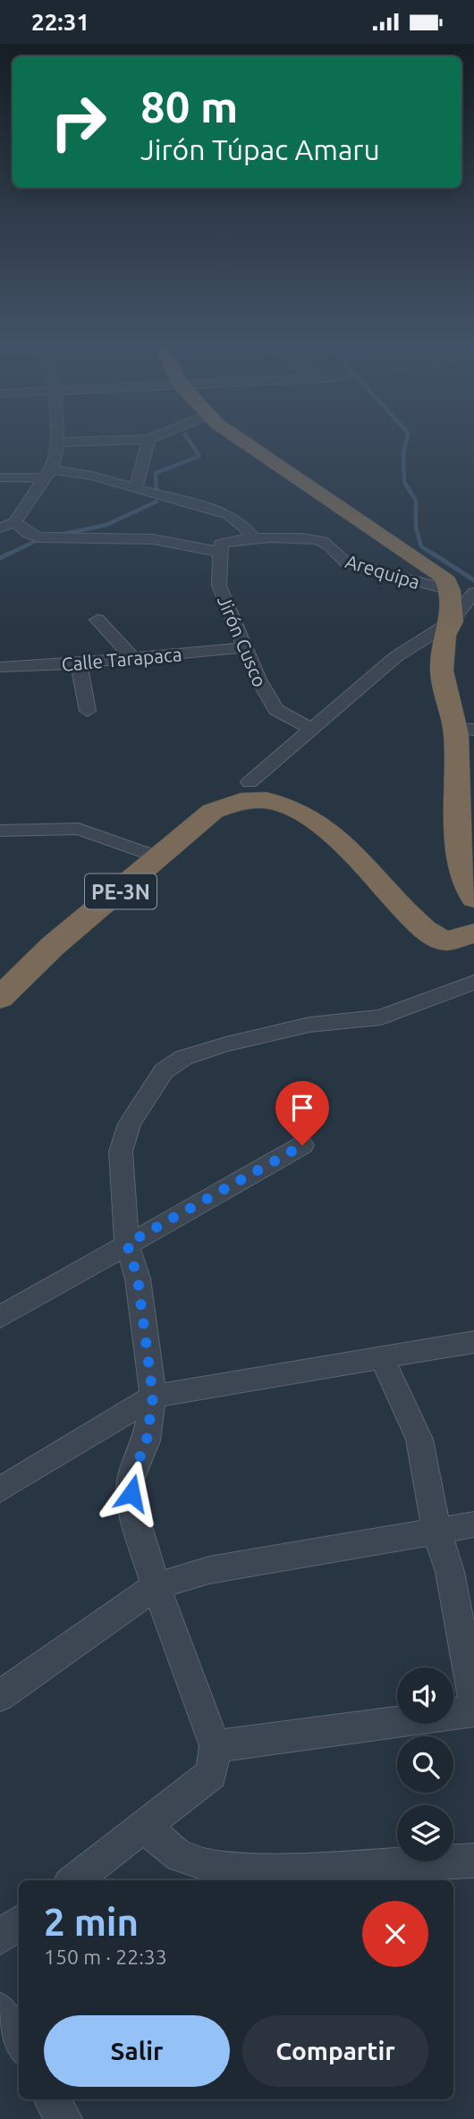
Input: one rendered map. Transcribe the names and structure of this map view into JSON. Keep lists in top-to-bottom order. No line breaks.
{"streets":{"highway":["PE-3N"],"street":["Arequipa","Jirón Cusco","Calle Tarapaca"]},"crossings":[["Arequipa","Jirón Cusco"],["Jirón Cusco","Calle Tarapaca"]],"page":{"status":"22:31","turn":["80 m","Jirón Túpac Amaru"],"heading":["2 min","150 m · 22:33"],"buttons":["Salir","Compartir"]}}
